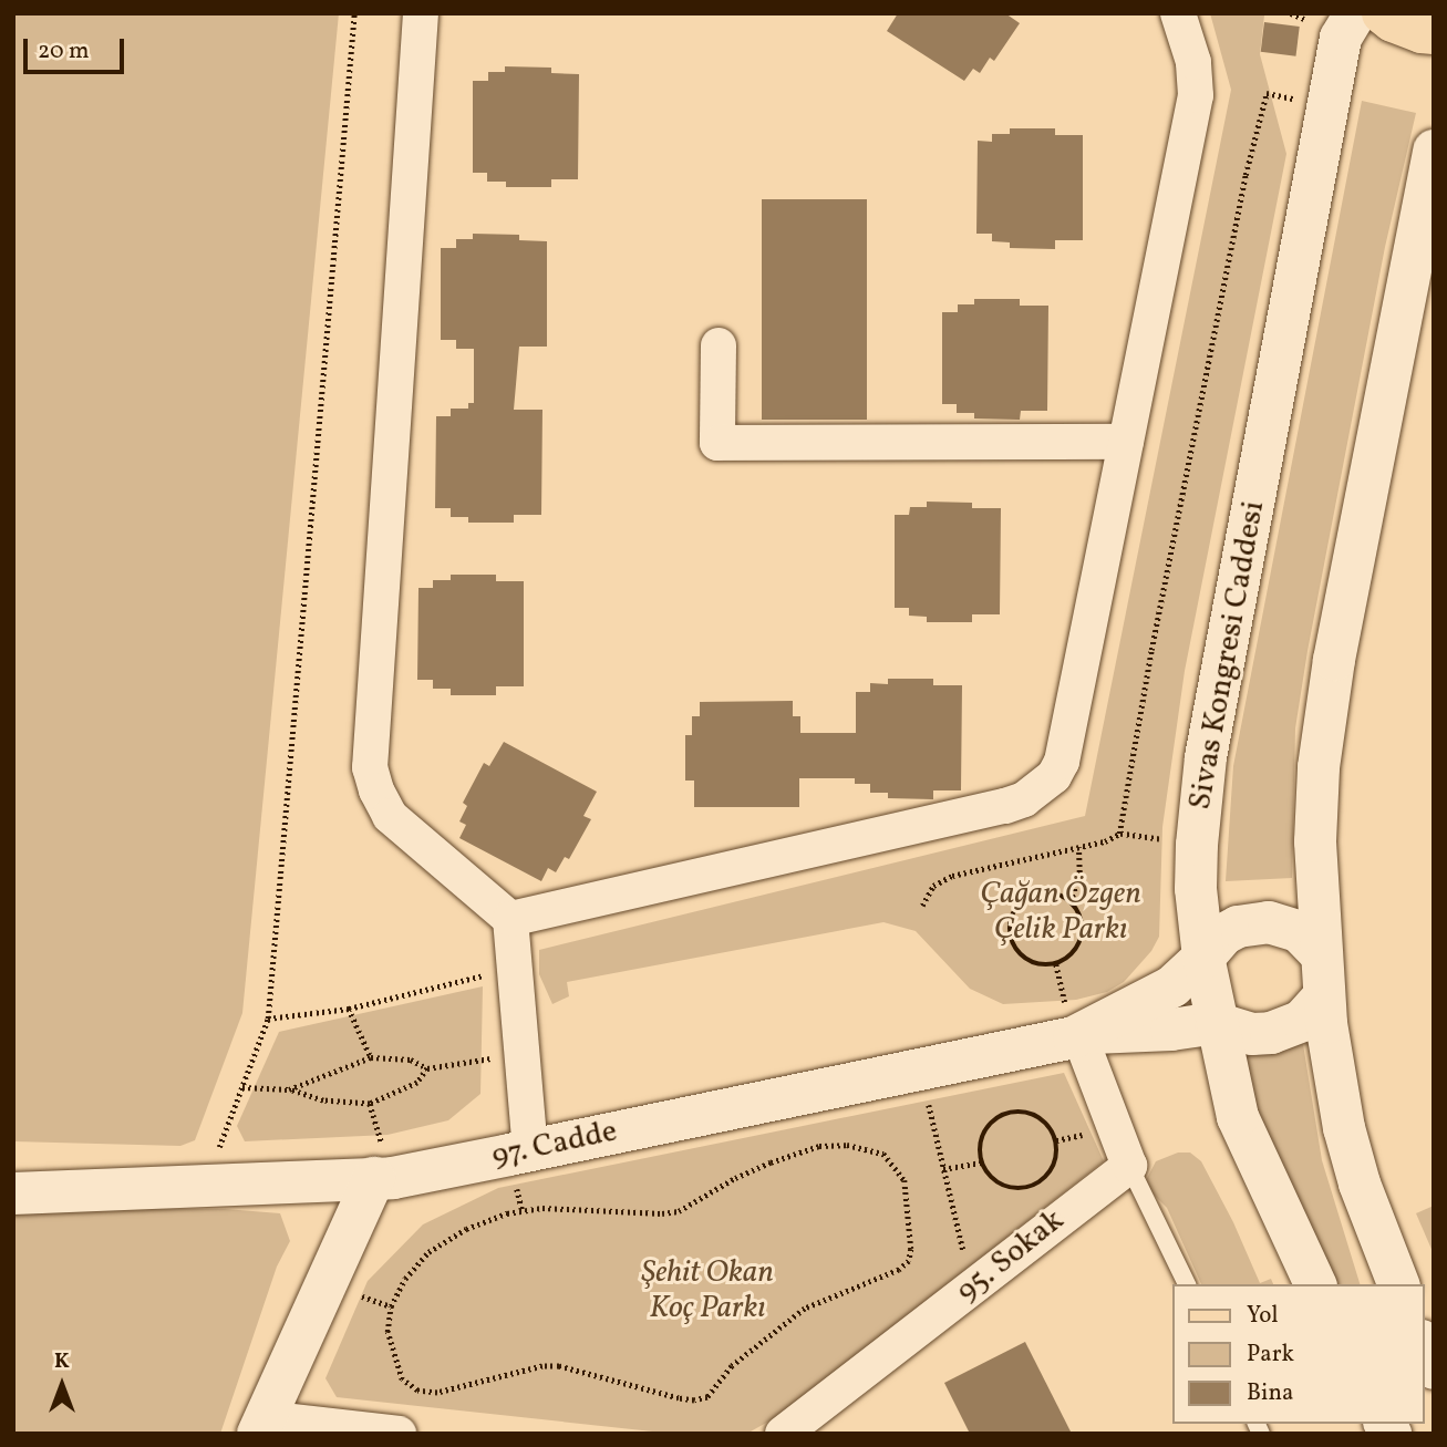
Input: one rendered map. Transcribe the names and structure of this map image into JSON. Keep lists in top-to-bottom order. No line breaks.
{"streets":{"main road":["Sivas Kongresi Caddesi","97. Cadde"],"street":["95. Sokak"]},"crossings":[["Sivas Kongresi Caddesi","97. Cadde"]],"parks":["Çağan Özgen Çelik Parkı","Şehit Okan Koç Parkı"],"legend":["Yol","Park","Bina"],"scale_bar":"20 m","north":"top"}
